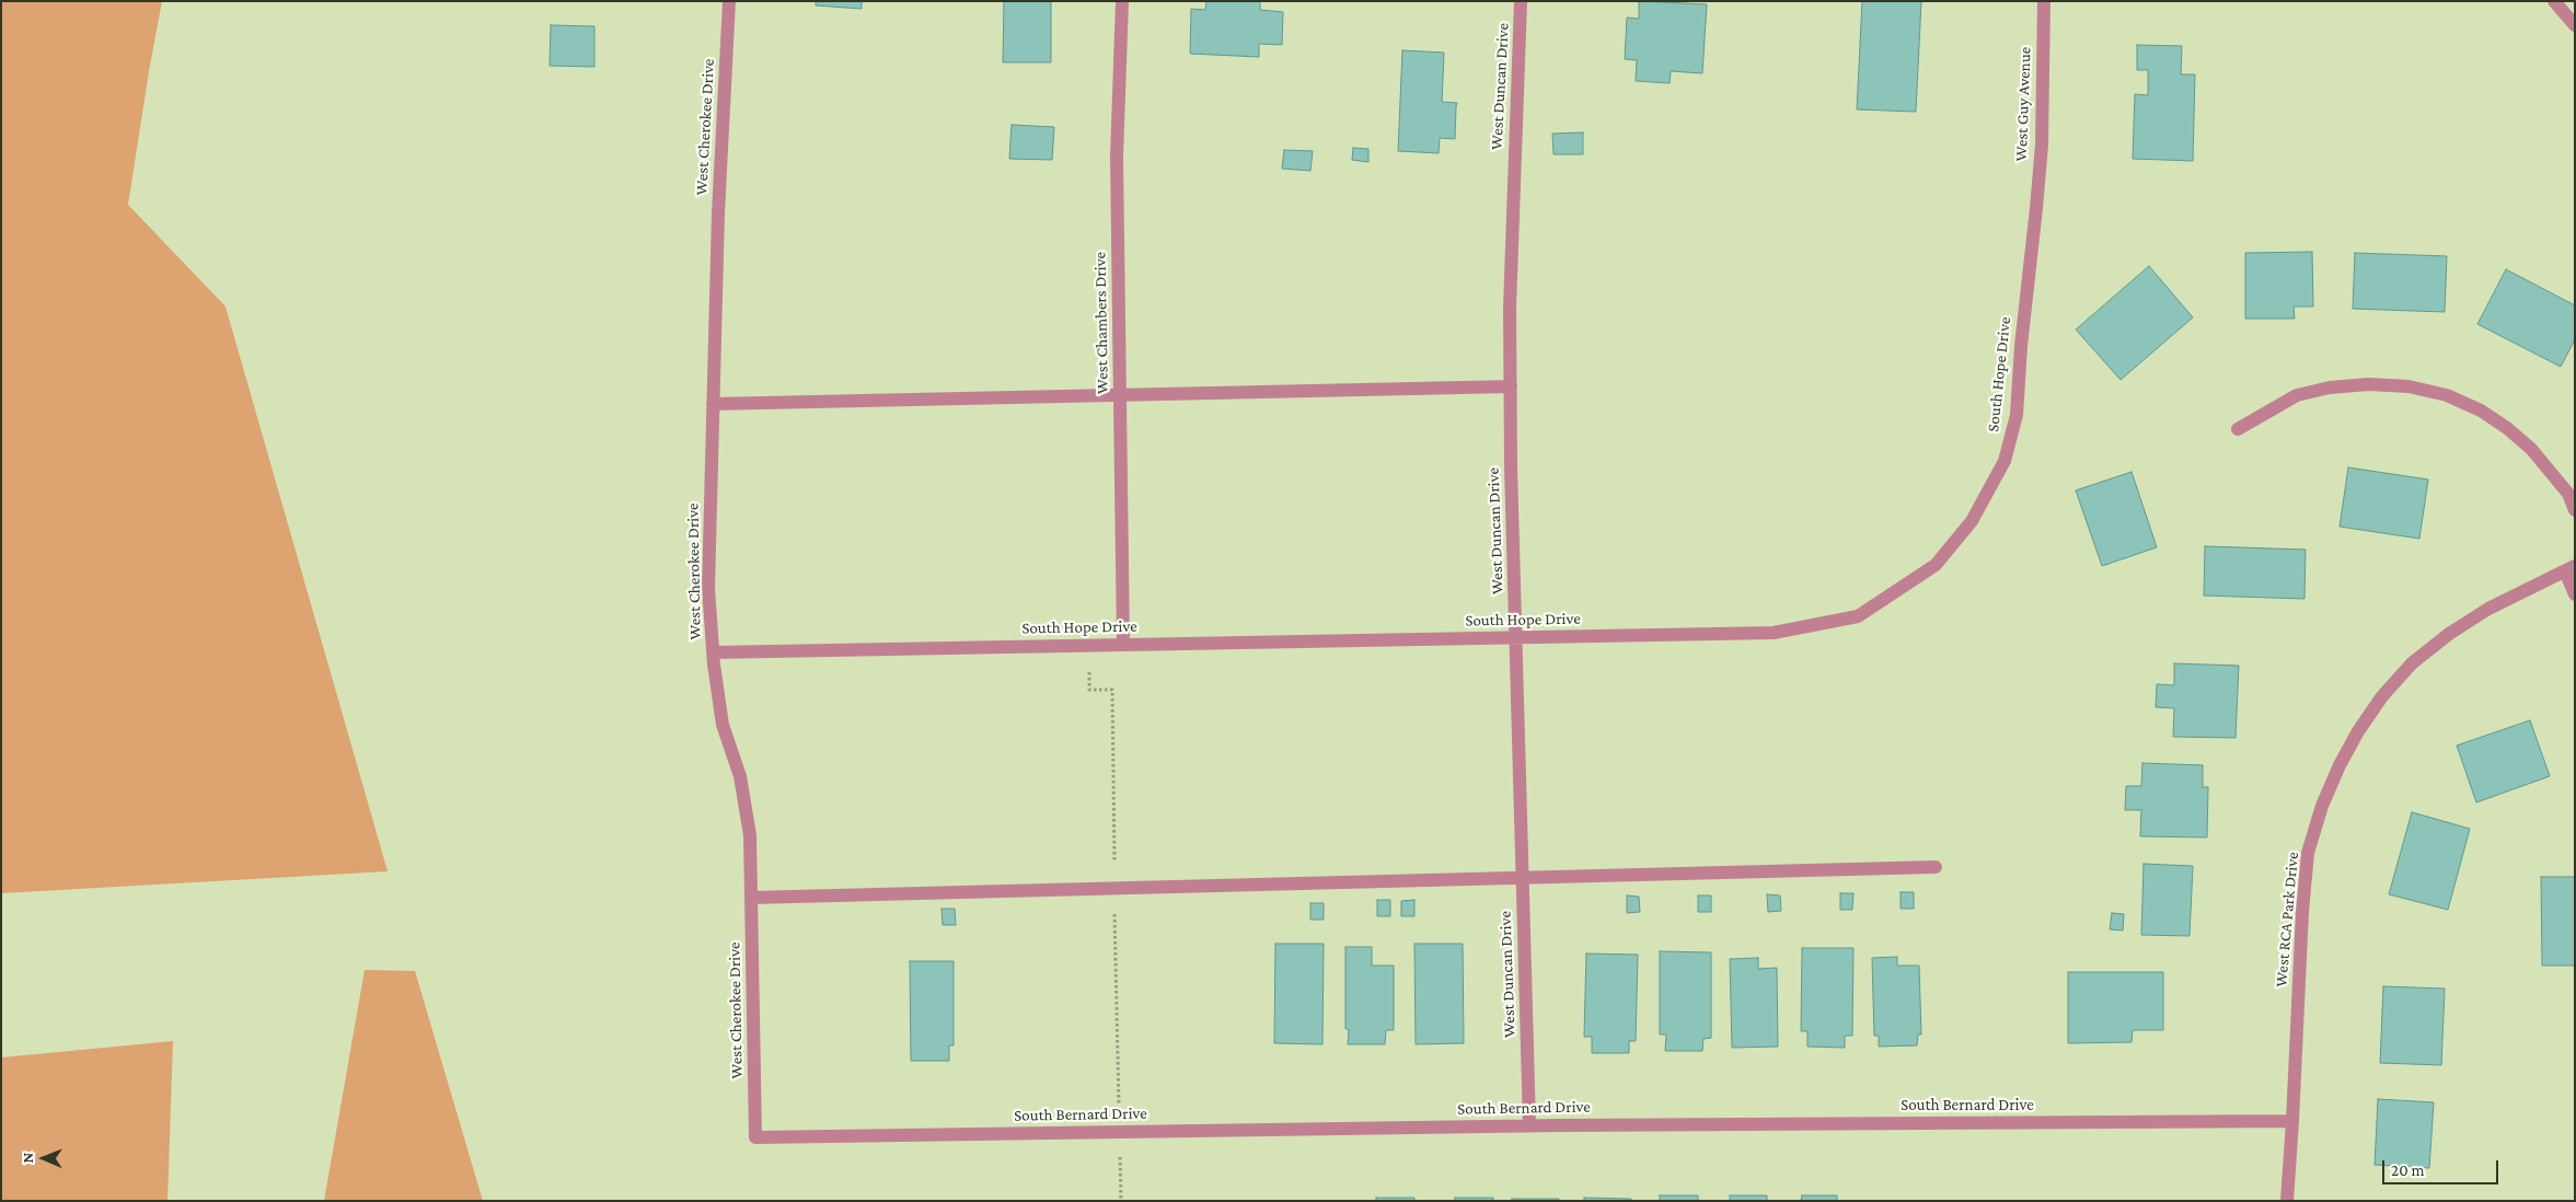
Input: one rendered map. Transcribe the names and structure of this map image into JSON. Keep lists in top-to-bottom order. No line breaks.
{"streets":{"street":["West Duncan Drive","West Guy Avenue","West Cherokee Drive","West Chambers Drive","South Hope Drive","West RCA Park Drive","South Bernard Drive"]},"crossings":[["West Duncan Drive","South Hope Drive"],["West Duncan Drive","South Bernard Drive"],["West Guy Avenue","South Hope Drive"],["West Cherokee Drive","South Hope Drive"],["West Cherokee Drive","South Bernard Drive"],["West Chambers Drive","South Hope Drive"],["West RCA Park Drive","South Bernard Drive"]],"scale_bar":"20 m","north":"left"}
